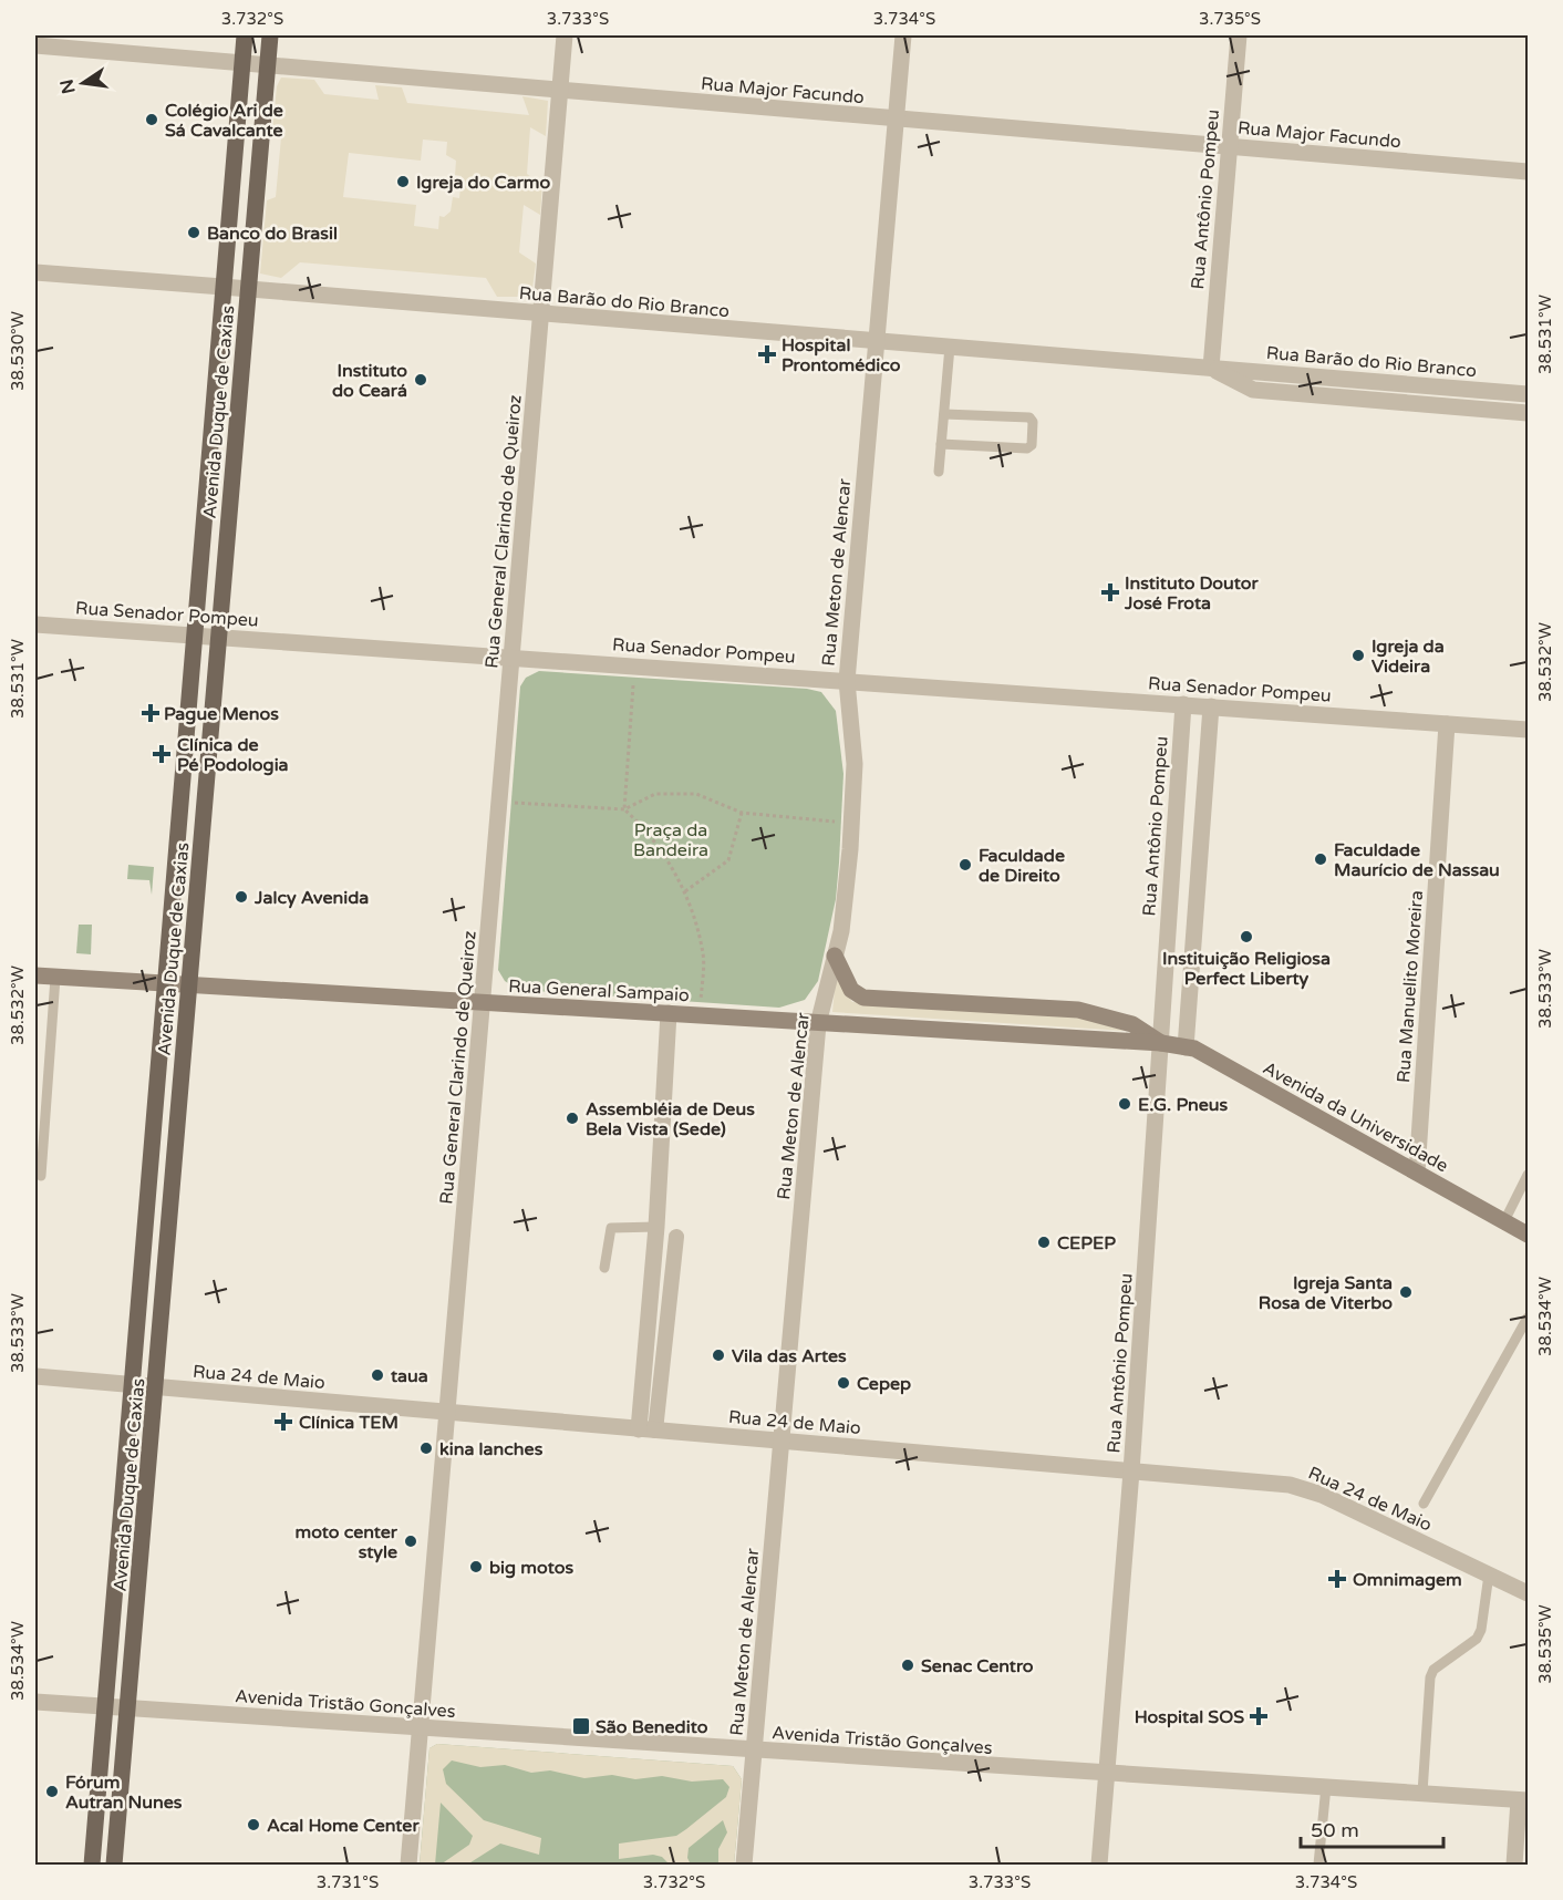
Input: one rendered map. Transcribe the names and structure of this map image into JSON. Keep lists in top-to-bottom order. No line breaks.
{"streets":{"main road":["Avenida Duque de Caxias","Rua General Sampaio","Avenida da Universidade"],"street":["Rua Major Facundo","Rua Antônio Pompeu","Rua Barão do Rio Branco","Rua General Clarindo de Queiroz","Rua Meton de Alencar","Rua Senador Pompeu","Rua Manuelito Moreira","Rua 24 de Maio","Avenida Tristão Gonçalves"]},"crossings":[["Rua Major Facundo","Rua Antônio Pompeu"],["Rua Major Facundo","Avenida Duque de Caxias"],["Rua Major Facundo","Rua General Clarindo de Queiroz"],["Rua Major Facundo","Rua Meton de Alencar"],["Rua Antônio Pompeu","Rua Barão do Rio Branco"],["Rua Antônio Pompeu","Rua Senador Pompeu"],["Rua Antônio Pompeu","Rua General Sampaio"],["Rua Antônio Pompeu","Avenida da Universidade"],["Rua Antônio Pompeu","Rua 24 de Maio"],["Rua Antônio Pompeu","Avenida Tristão Gonçalves"],["Rua Barão do Rio Branco","Avenida Duque de Caxias"],["Rua Barão do Rio Branco","Rua General Clarindo de Queiroz"],["Rua Barão do Rio Branco","Rua Meton de Alencar"],["Avenida Duque de Caxias","Rua Senador Pompeu"],["Avenida Duque de Caxias","Rua General Sampaio"],["Avenida Duque de Caxias","Rua 24 de Maio"],["Avenida Duque de Caxias","Avenida Tristão Gonçalves"],["Rua General Clarindo de Queiroz","Rua Senador Pompeu"],["Rua General Clarindo de Queiroz","Rua General Sampaio"],["Rua General Clarindo de Queiroz","Rua 24 de Maio"],["Rua General Clarindo de Queiroz","Avenida Tristão Gonçalves"],["Rua Meton de Alencar","Rua Senador Pompeu"],["Rua Meton de Alencar","Rua General Sampaio"],["Rua Meton de Alencar","Rua 24 de Maio"],["Rua Meton de Alencar","Avenida Tristão Gonçalves"],["Rua Senador Pompeu","Rua Manuelito Moreira"],["Rua Manuelito Moreira","Avenida da Universidade"],["Rua General Sampaio","Avenida da Universidade"]],"parks":["Praça da Bandeira"],"places":{"other":["Colégio Ari de Sá Cavalcante","Igreja do Carmo","Banco do Brasil","Instituto do Ceará","Igreja da Videira","Faculdade Maurício de Nassau","Faculdade de Direito","Jalcy Avenida","Instituição Religiosa Perfect Liberty","E.G. Pneus","Assembléia de Deus Bela Vista (Sede)","CEPEP","Igreja Santa Rosa de Viterbo","Vila das Artes","taua","Cepep","kina lanches","moto center style","big motos","Senac Centro","Fórum Autran Nunes","Acal Home Center"],"health":["Hospital Prontomédico","Instituto Doutor José Frota","Pague Menos","Clínica de Pé Podologia","Clínica TEM","Omnimagem","Hospital SOS"],"transit":["São Benedito"]},"scale_bar":"50 m","north":"left","coordinates":["3.732°S","3.733°S","3.734°S","3.735°S","38.531°W","38.530°W","38.532°W","38.533°W","38.534°W","38.535°W","3.731°S"]}
